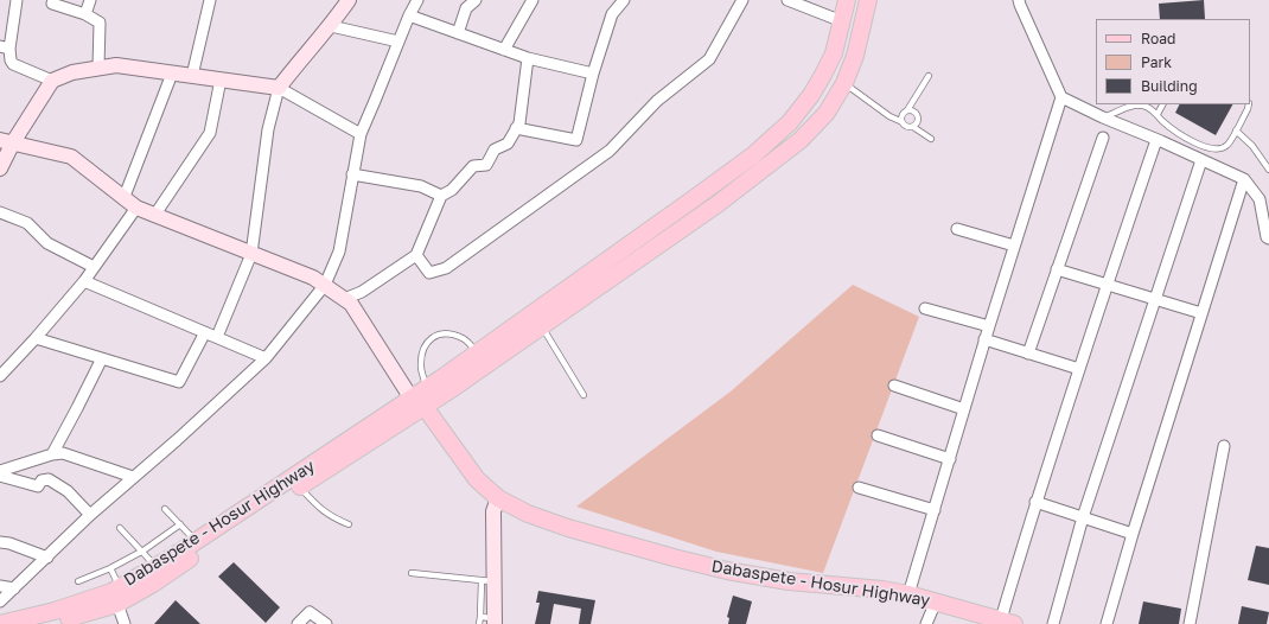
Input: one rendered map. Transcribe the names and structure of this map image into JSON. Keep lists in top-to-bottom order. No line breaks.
{"streets":{"main road":["Dabaspete - Hosur Highway"]},"legend":["Road","Park","Building"]}
